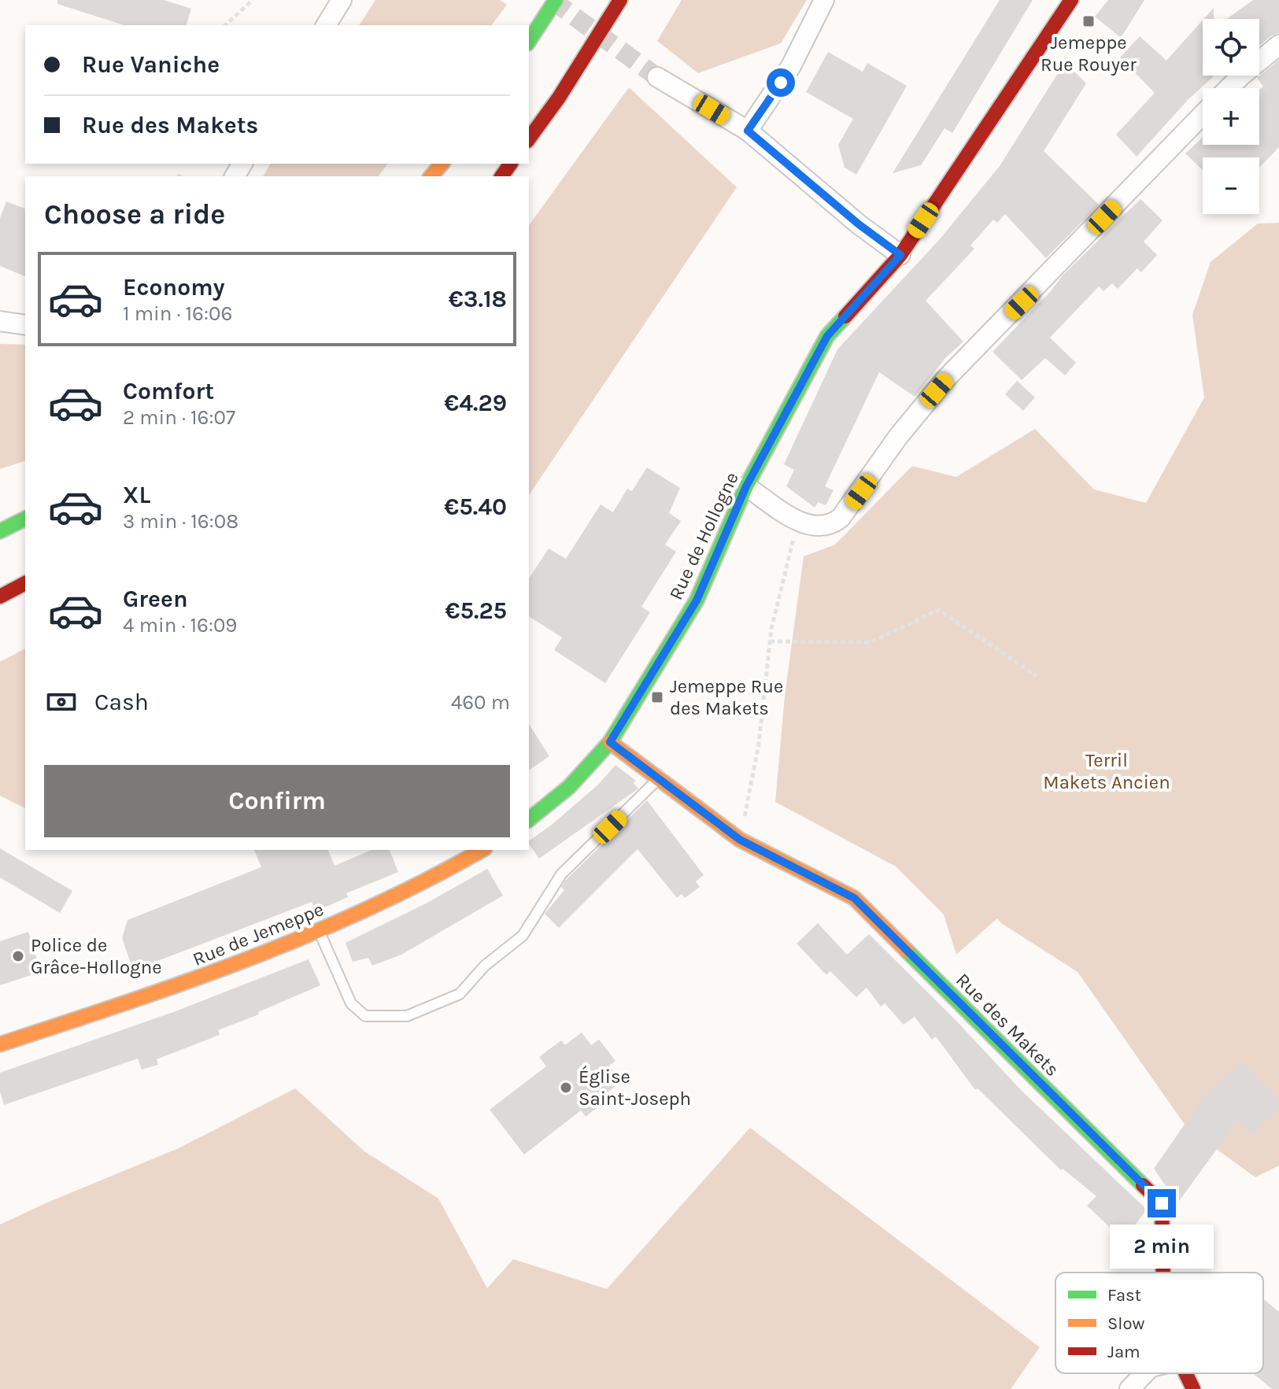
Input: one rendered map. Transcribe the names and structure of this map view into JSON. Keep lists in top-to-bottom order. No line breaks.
{"streets":{"main road":["Rue de Hollogne","Rue de Jemeppe","Rue des Makets"]},"crossings":[["Rue de Hollogne","Rue des Makets"]],"parks":["Terril Makets Ancien"],"places":{"transit":["Jemeppe Rue Rouyer","Jemeppe Rue des Makets"],"other":["Police de Grâce-Hollogne","Église Saint-Joseph"]},"legend":["Fast","Slow","Jam"],"page":{"map_buttons":["+","−"],"banner":["Rue Vaniche","Rue des Makets"],"heading":"Choose a ride","list":[{"name":"Economy","note":"1 min · 16:06","value":"€3.18"},{"name":"Comfort","note":"2 min · 16:07","value":"€4.29"},{"name":"XL","note":"3 min · 16:08","value":"€5.40"},{"name":"Green","note":"4 min · 16:09","value":"€5.25"}],"pay":["Cash","460 m"],"buttons":"Confirm","bubble":"2 min"}}
